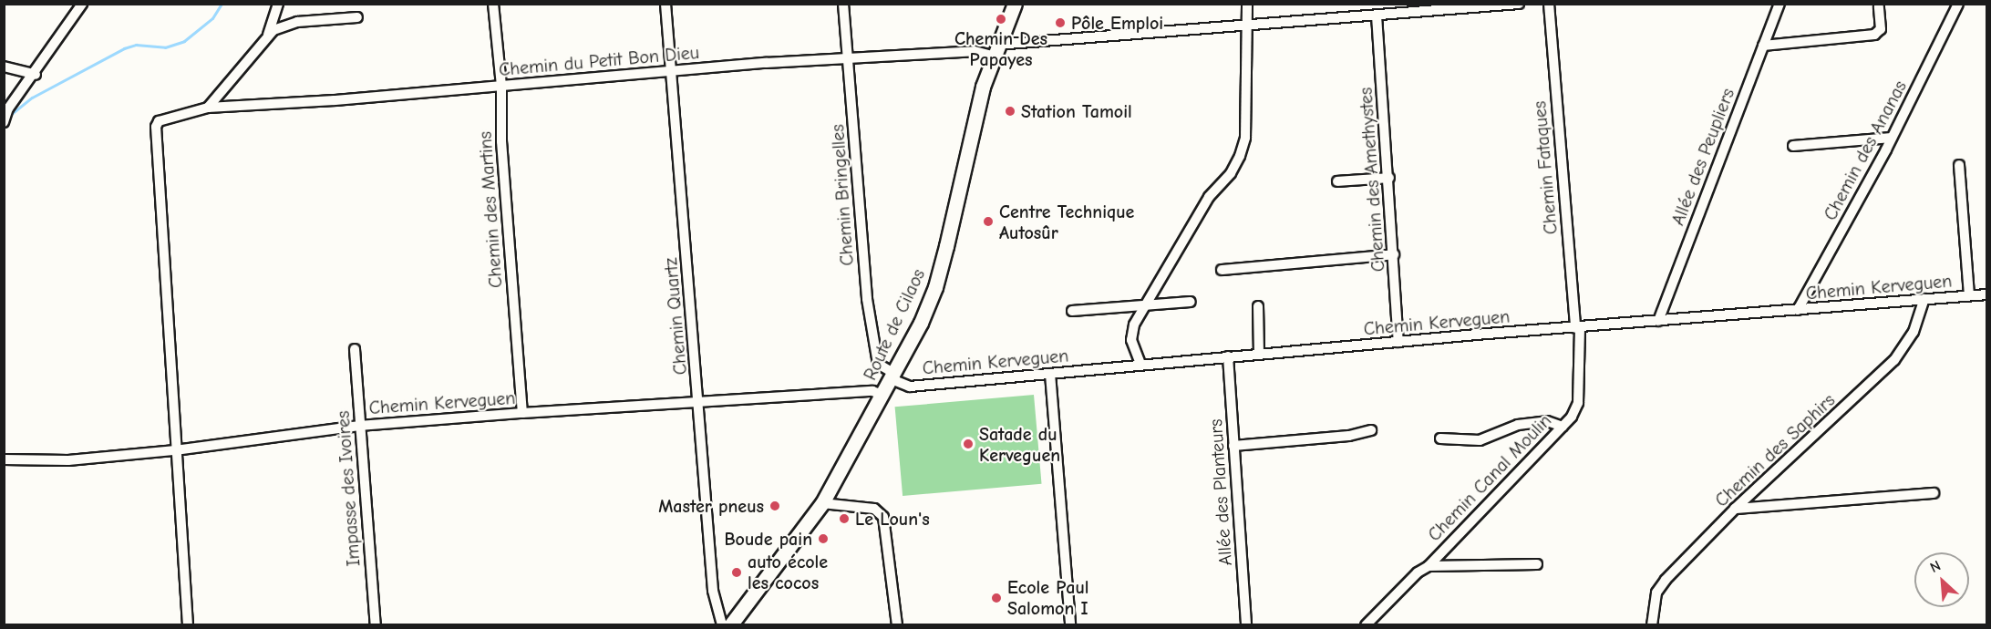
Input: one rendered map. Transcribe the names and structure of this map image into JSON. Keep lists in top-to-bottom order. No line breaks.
{"streets":{"main road":["Route de Cilaos"],"street":["Chemin du Petit Bon Dieu","Chemin des Ananas","Allée des Peupliers","Chemin Fataques","Chemin des Amethystes","Chemin Bringelles","Chemin des Martins","Chemin Kerveguen","Chemin Quartz","Chemin des Saphirs","Chemin Canal Moulin","Impasse des Ivoires","Allée des Planteurs"]},"crossings":[["Chemin du Petit Bon Dieu","Chemin des Amethystes"],["Chemin du Petit Bon Dieu","Chemin Bringelles"],["Chemin du Petit Bon Dieu","Chemin des Martins"],["Chemin du Petit Bon Dieu","Chemin Kerveguen"],["Chemin du Petit Bon Dieu","Chemin Quartz"],["Chemin du Petit Bon Dieu","Route de Cilaos"],["Chemin des Ananas","Chemin Kerveguen"],["Allée des Peupliers","Chemin Kerveguen"],["Chemin Fataques","Chemin Kerveguen"],["Chemin Fataques","Chemin Canal Moulin"],["Chemin des Amethystes","Chemin Kerveguen"],["Chemin Bringelles","Chemin Kerveguen"],["Chemin Bringelles","Route de Cilaos"],["Chemin des Martins","Chemin Kerveguen"],["Chemin Kerveguen","Chemin Quartz"],["Chemin Kerveguen","Route de Cilaos"],["Chemin Kerveguen","Chemin des Saphirs"],["Chemin Kerveguen","Chemin Canal Moulin"],["Chemin Kerveguen","Impasse des Ivoires"],["Chemin Kerveguen","Allée des Planteurs"]],"places":["Chemin Des Papayes","Pôle Emploi","Station Tamoil","Centre Technique Autosûr","Satade du Kerveguen","Master pneus","Le Loun's","Boude pain","auto école les cocos","Ecole Paul Salomon I"],"north":"top left"}
